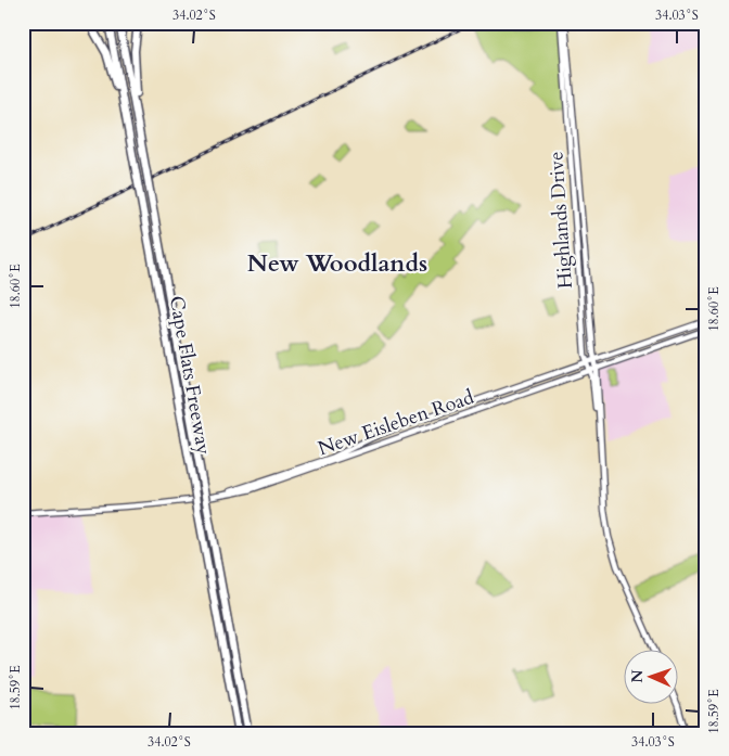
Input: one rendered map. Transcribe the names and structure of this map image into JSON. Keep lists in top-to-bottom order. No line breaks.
{"streets":{"highway":["Cape Flats Freeway"],"main road":["Highlands Drive","New Eisleben Road"]},"crossings":[["Highlands Drive","New Eisleben Road"]],"districts":["New Woodlands"],"north":"left","coordinates":["34.02°S","34.03°S","18.60°E","18.59°E"]}
